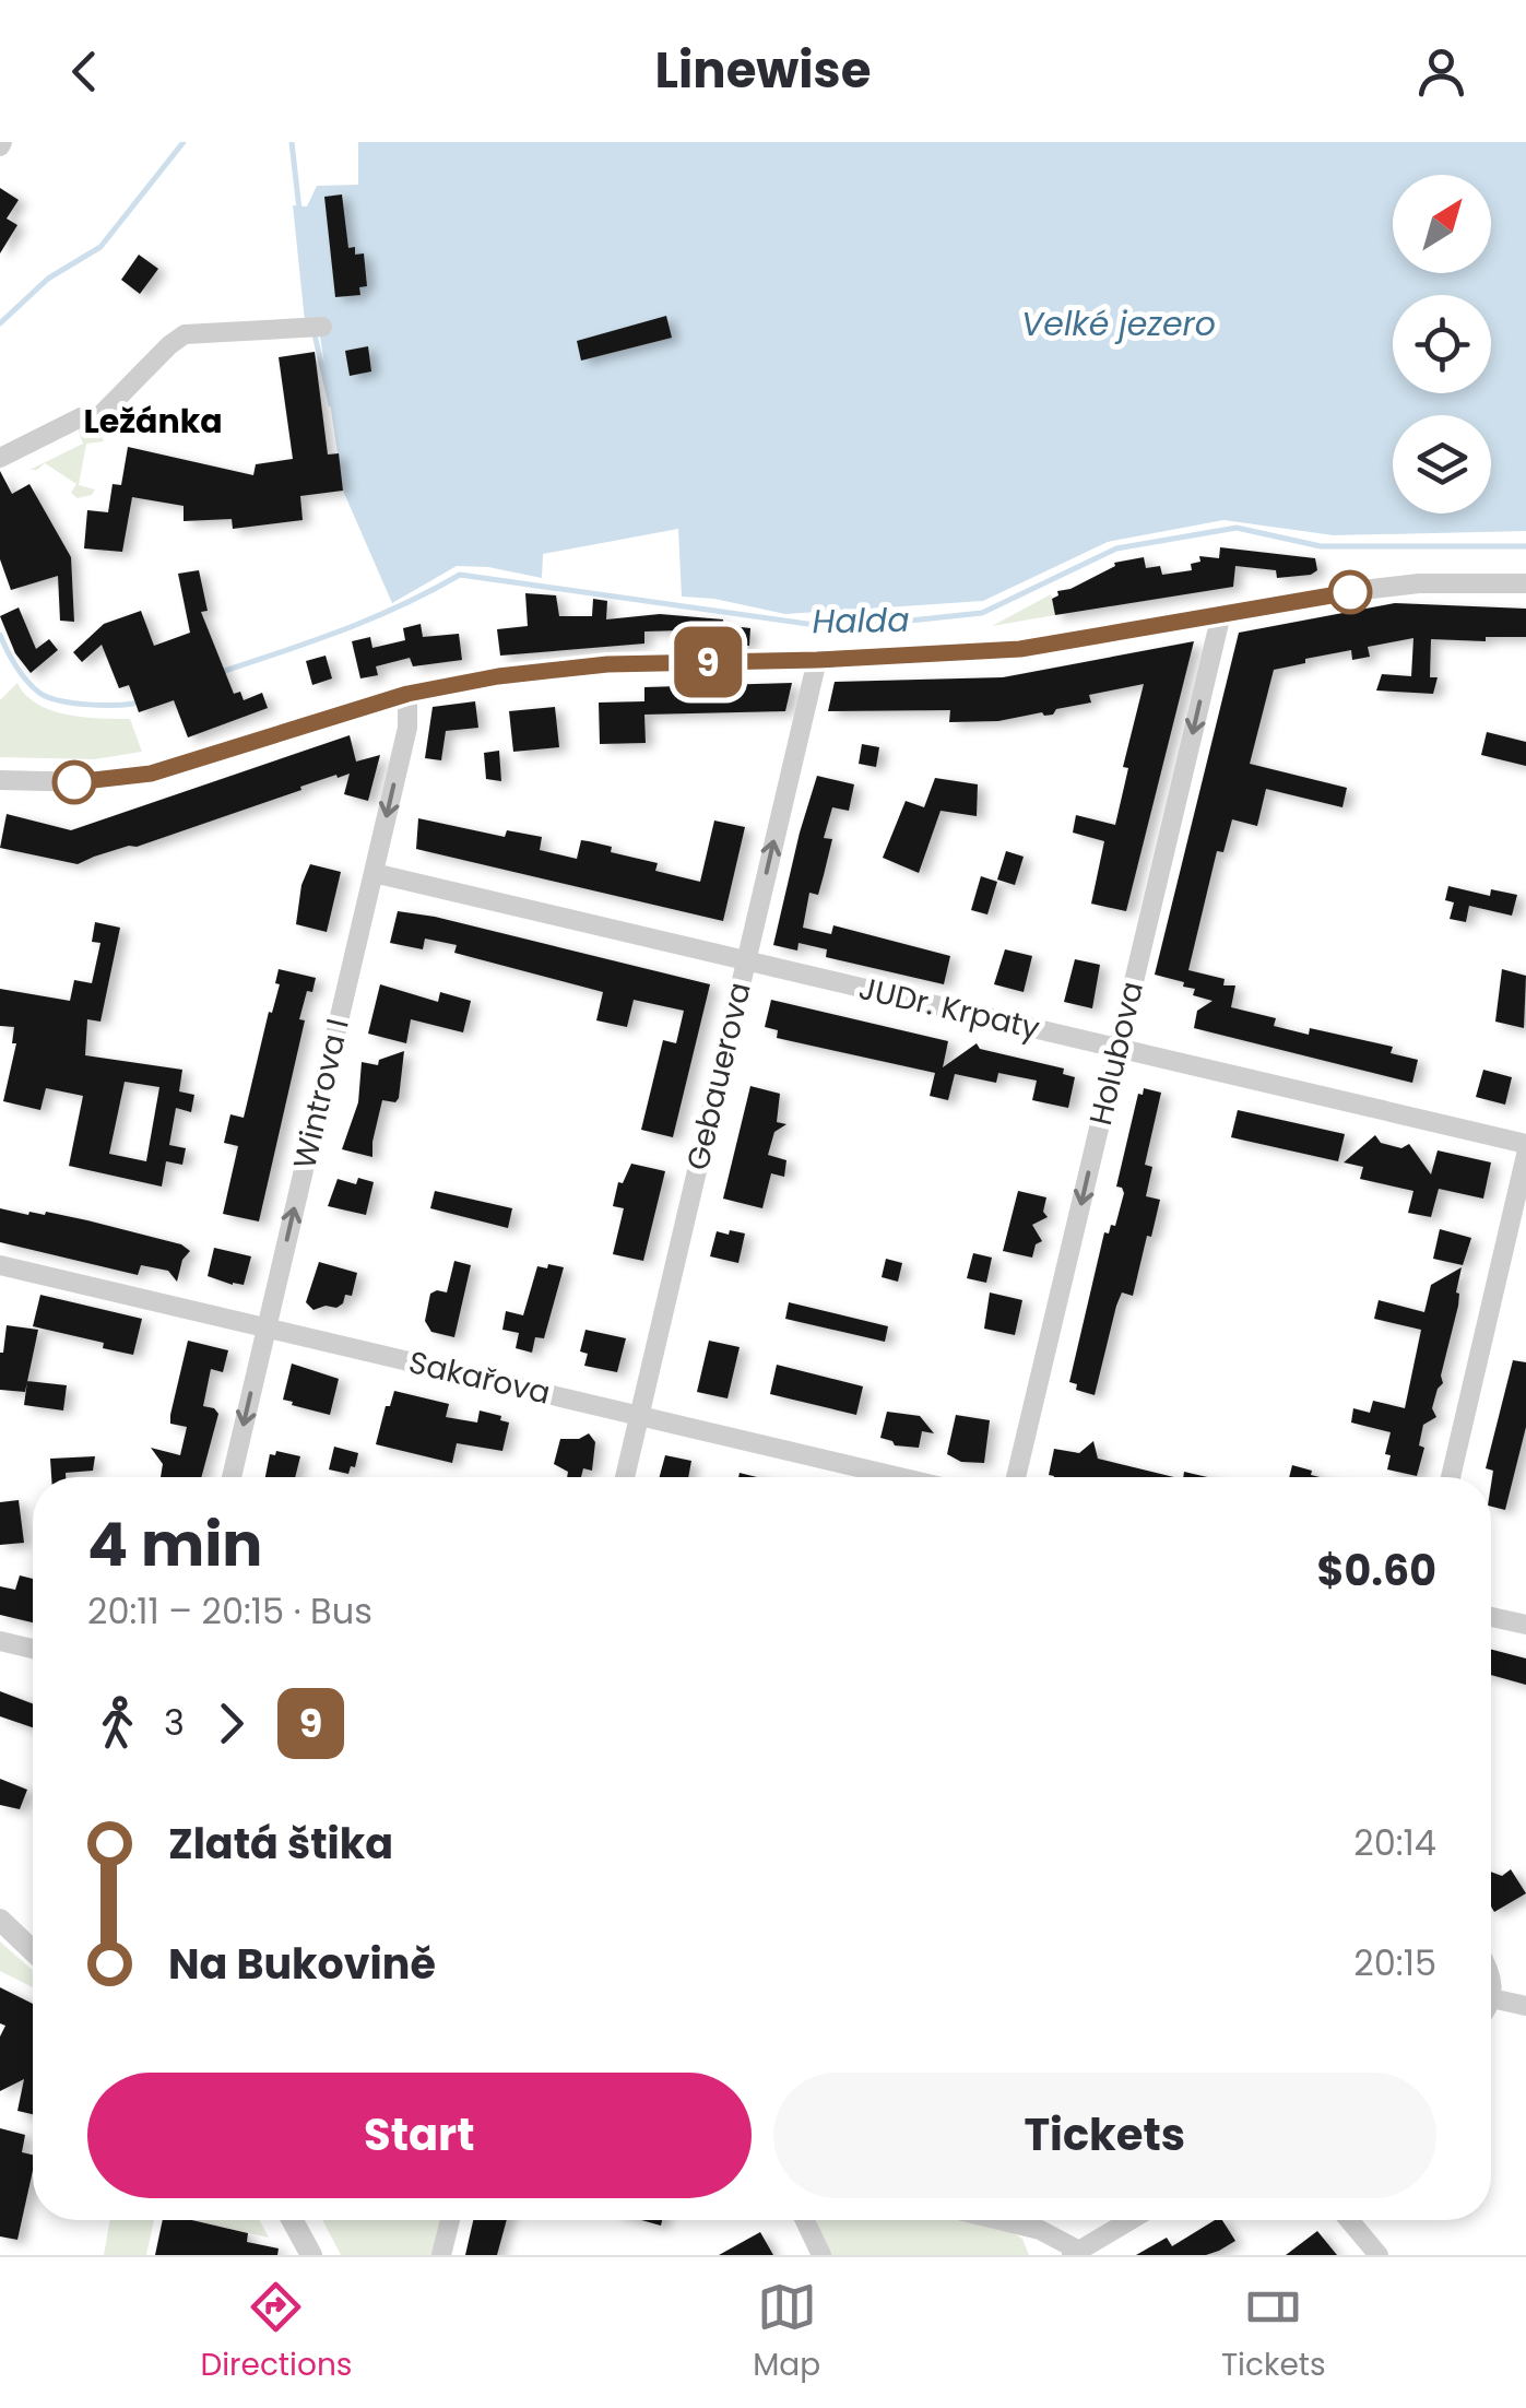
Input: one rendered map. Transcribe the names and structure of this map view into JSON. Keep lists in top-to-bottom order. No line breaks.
{"streets":{"street":["JUDr. Krpaty","Holubova","Gebauerova","Wintrova I","Sakařova"]},"crossings":[["JUDr. Krpaty","Holubova"],["JUDr. Krpaty","Gebauerova"],["JUDr. Krpaty","Wintrova I"],["Gebauerova","Sakařova"],["Wintrova I","Sakařova"]],"one_way":["Holubova","Gebauerova"],"districts":["Ležánka"],"water":["Velké jezero","Halda"],"lines":["bus line 9"],"north":"top right","page":{"header":"Linewise","on_map":"9","heading":["4 min","20:11 – 20:15 · Bus","$0.60"],"legs":["3","9"],"list":[{"name":"Zlatá štika","value":"20:14"},{"name":"Na Bukovině","value":"20:15"}],"buttons":["Start","Tickets"],"tabs":["Directions","Map","Tickets"]}}
